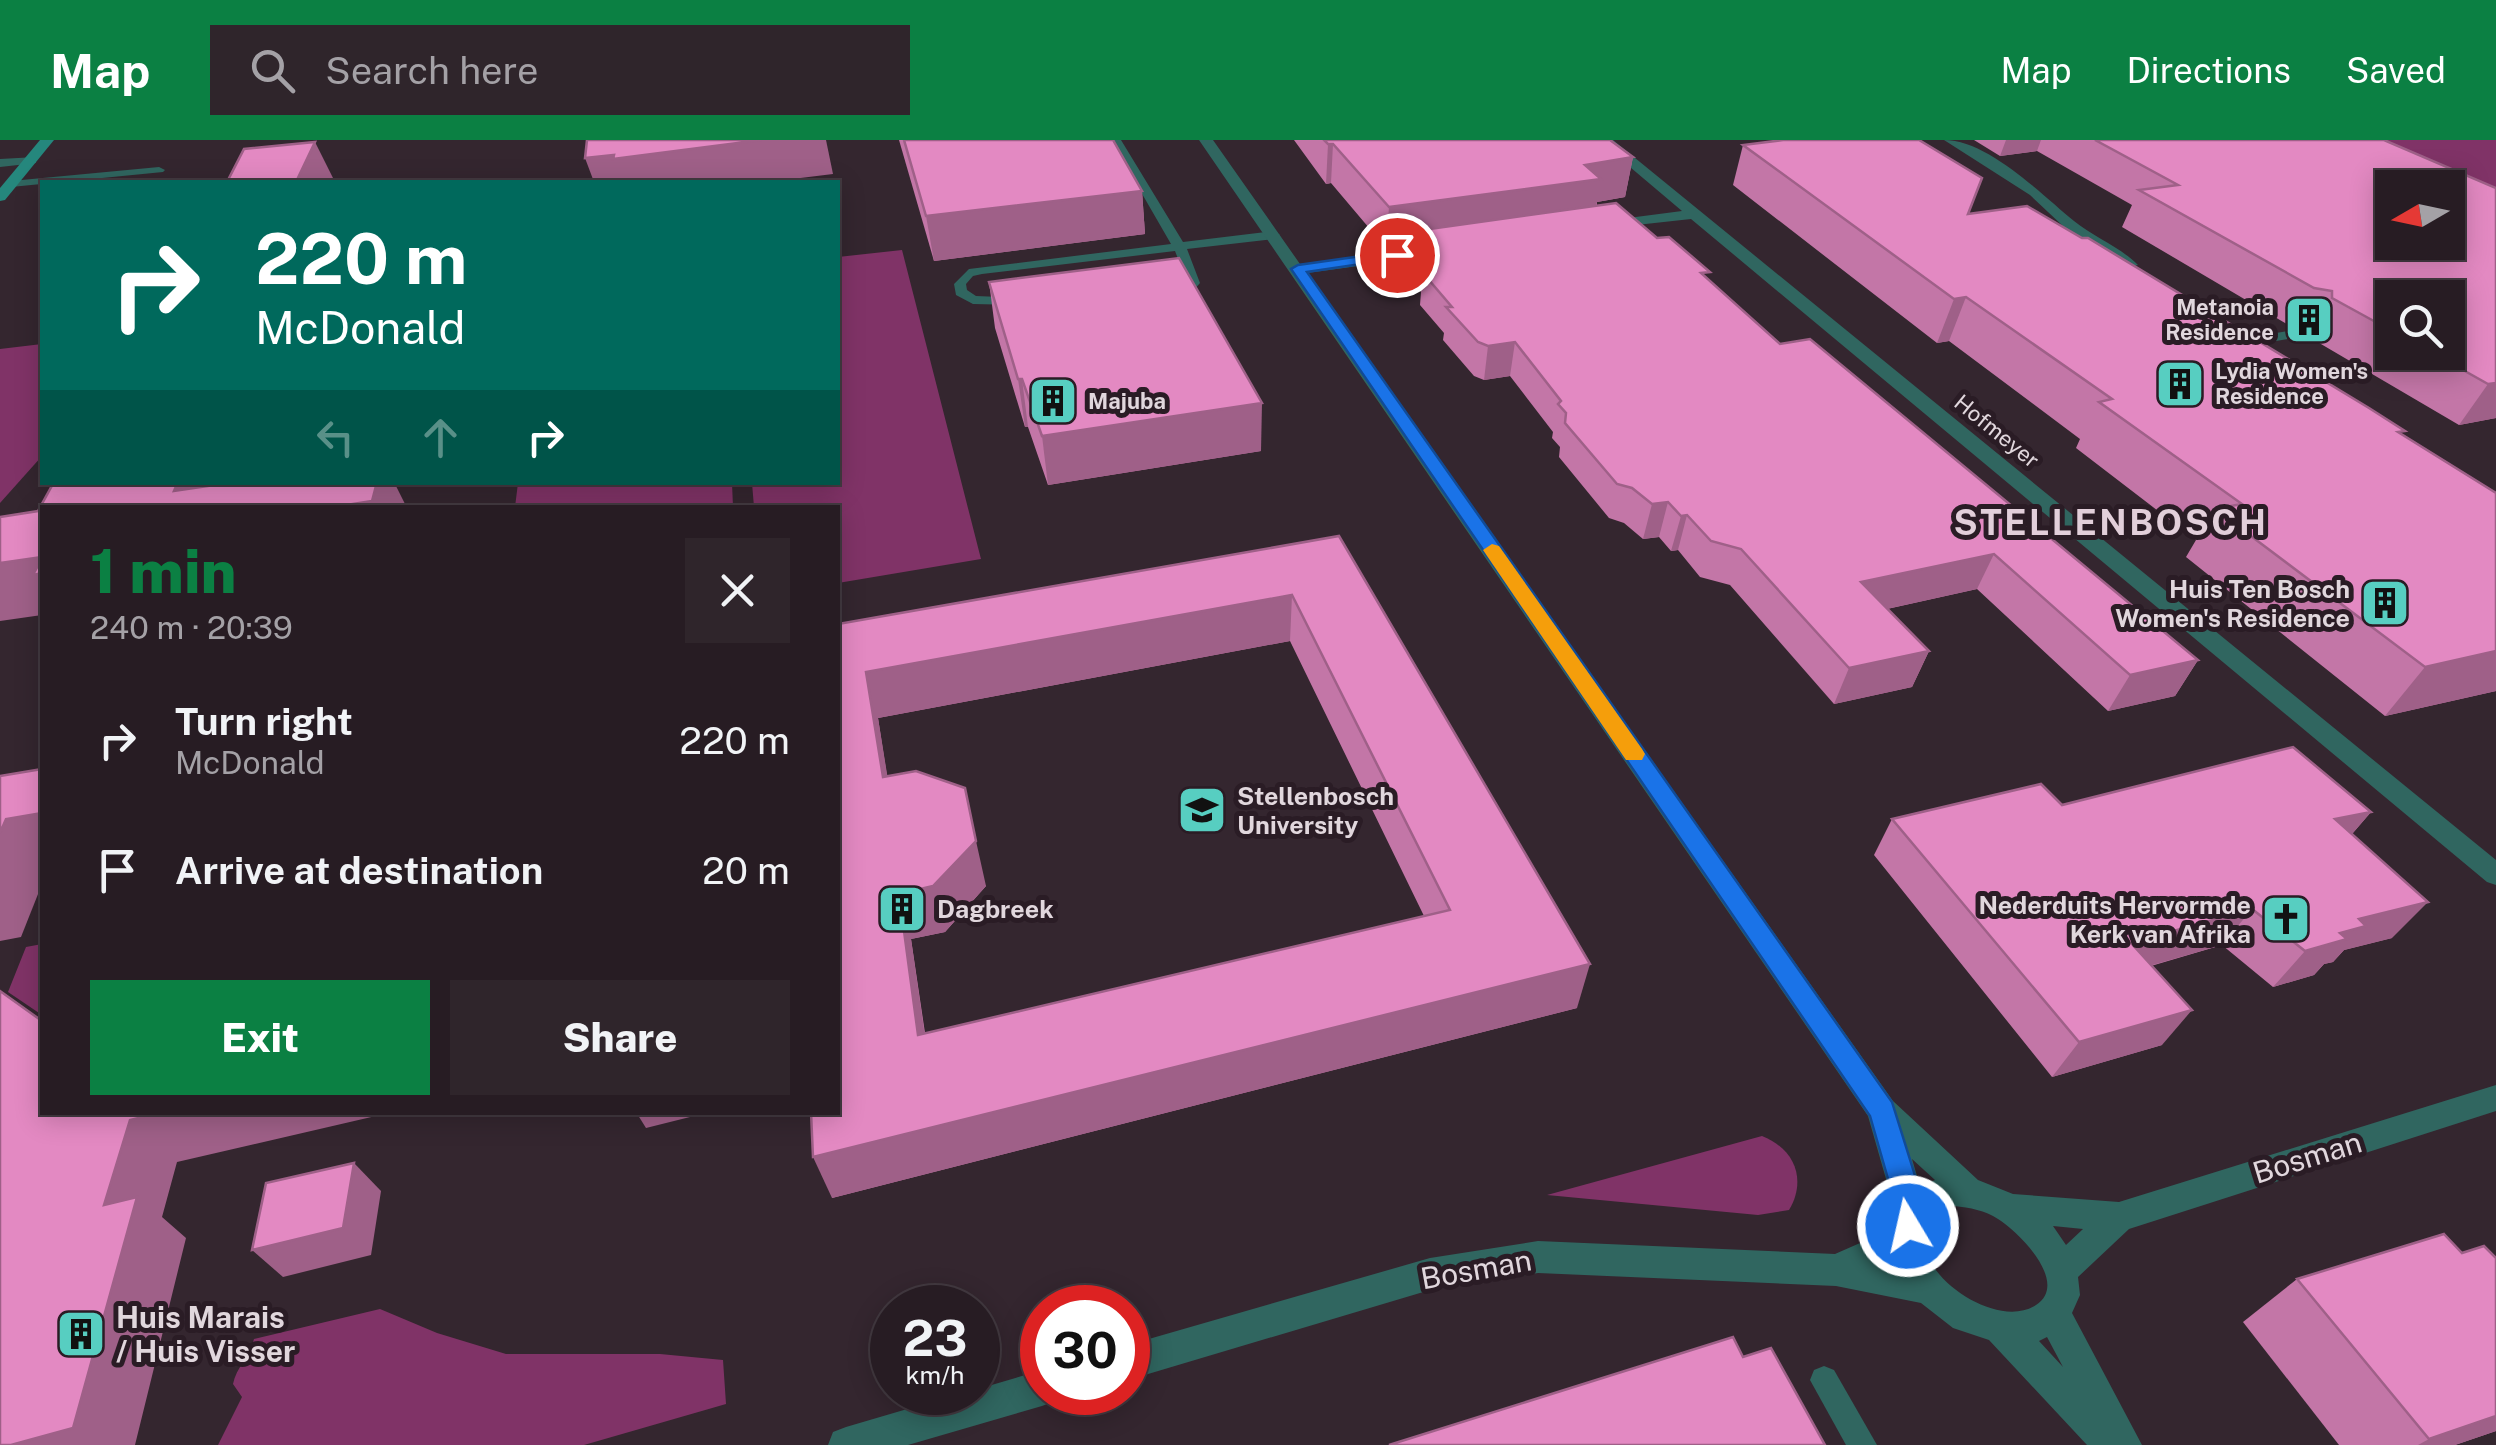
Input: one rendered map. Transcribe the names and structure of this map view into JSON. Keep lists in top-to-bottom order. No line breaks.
{"streets":{"street":["Hofmeyer","Bosman"]},"districts":["STELLENBOSCH"],"places":{"building":["Metanoia Residence","Lydia Women's Residence","Majuba","Huis Ten Bosch Women's Residence","Dagbreek","Huis Marais / Huis Visser"],"school or university":["Stellenbosch University"],"church":["Nederduits Hervormde Kerk van Afrika"]},"north":"left","page":{"header":"Map","search":"Search here","nav":["Map","Directions","Saved"],"turn":["220 m","McDonald"],"heading":["1 min","240 m · 20:39"],"list":[{"name":"Turn right","note":"McDonald","value":"220 m"},{"name":"Arrive at destination","value":"20 m"}],"buttons":["Exit","Share"],"speed":"23 km/h","limit":"30"}}
